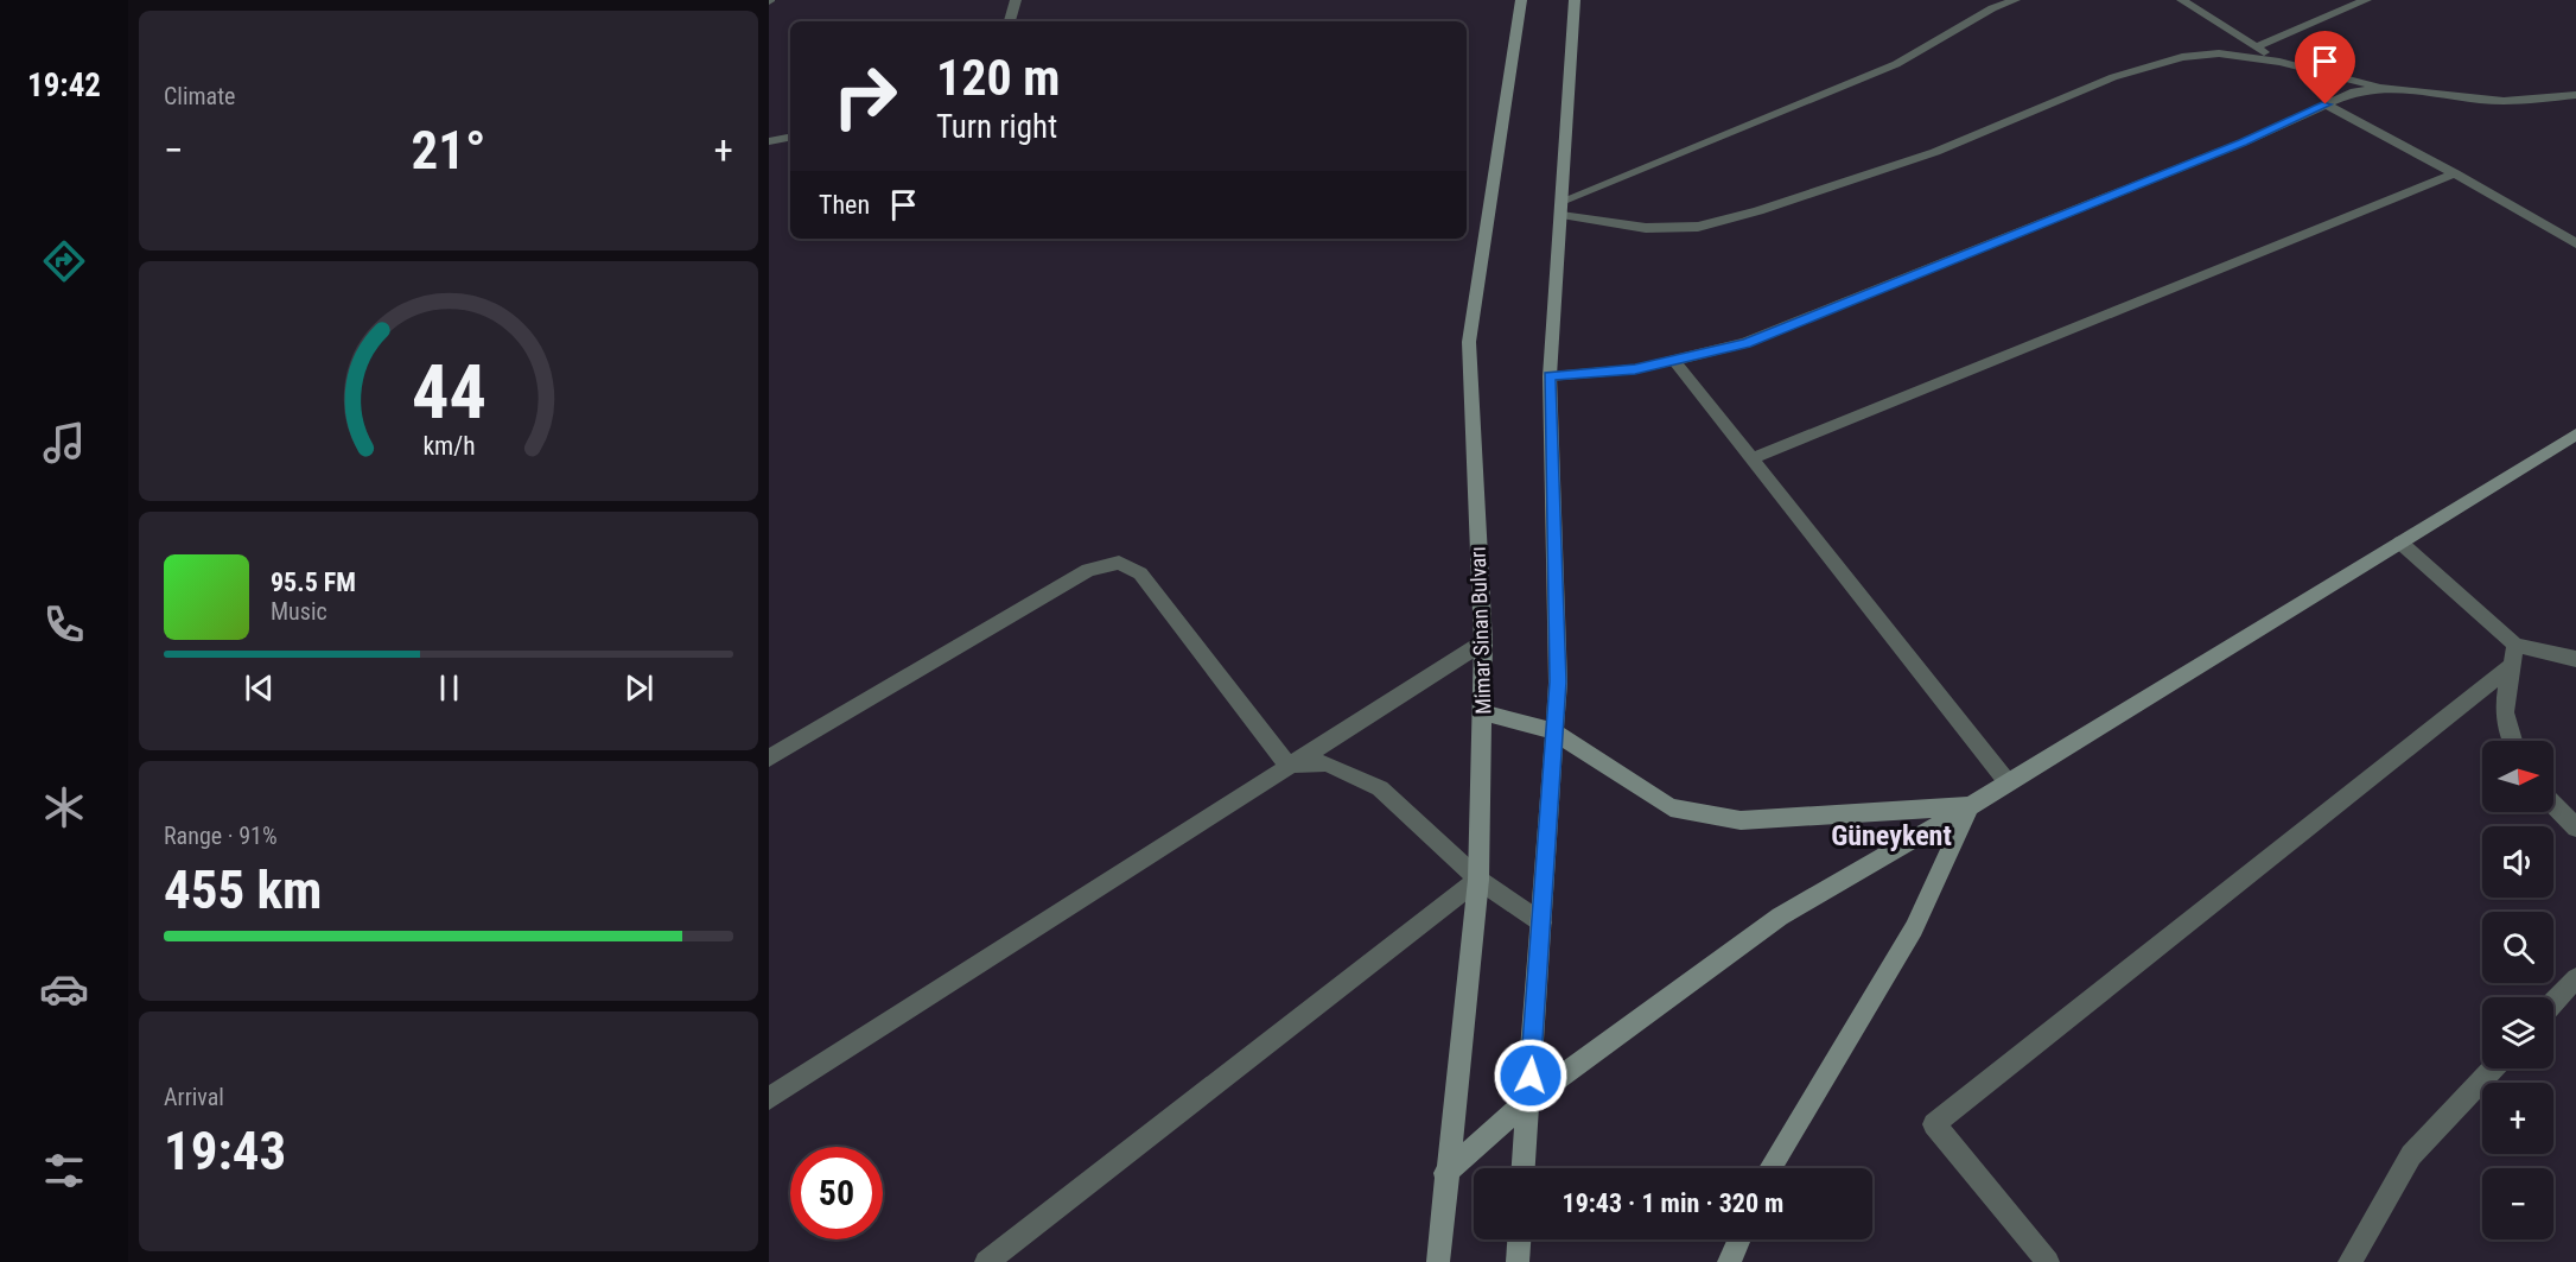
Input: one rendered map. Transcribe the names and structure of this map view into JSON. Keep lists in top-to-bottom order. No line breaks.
{"streets":{"main road":["Mimar Sinan Bulvarı"]},"districts":["Güneykent"],"north":"right","page":{"tabs":"19:42","tile":["Climate",["Range · 91%","455 km"],["Arrival","19:43"]],"turn":["120 m","Turn right"],"heat":["−","21°","+"],"then":"Then","song":["95.5 FM","Music"],"map_buttons":["+","−"],"limit":"50","trip":"19:43 · 1 min · 320 m","gauge":["44","km/h"]}}
